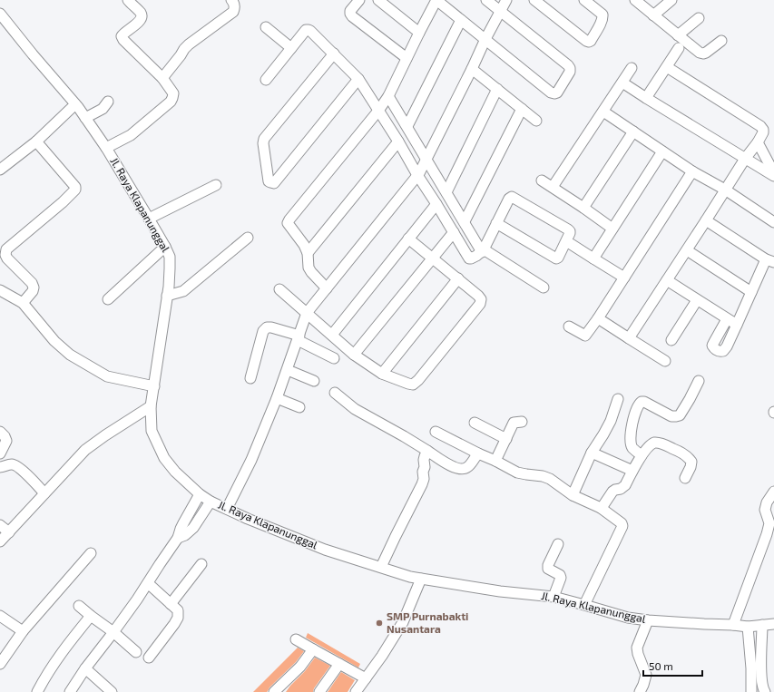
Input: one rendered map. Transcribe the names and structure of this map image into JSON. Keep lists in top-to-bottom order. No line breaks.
{"streets":{"street":["Jl. Raya Klapanunggal"]},"places":["SMP Purnabakti Nusantara"],"scale_bar":"50 m"}
